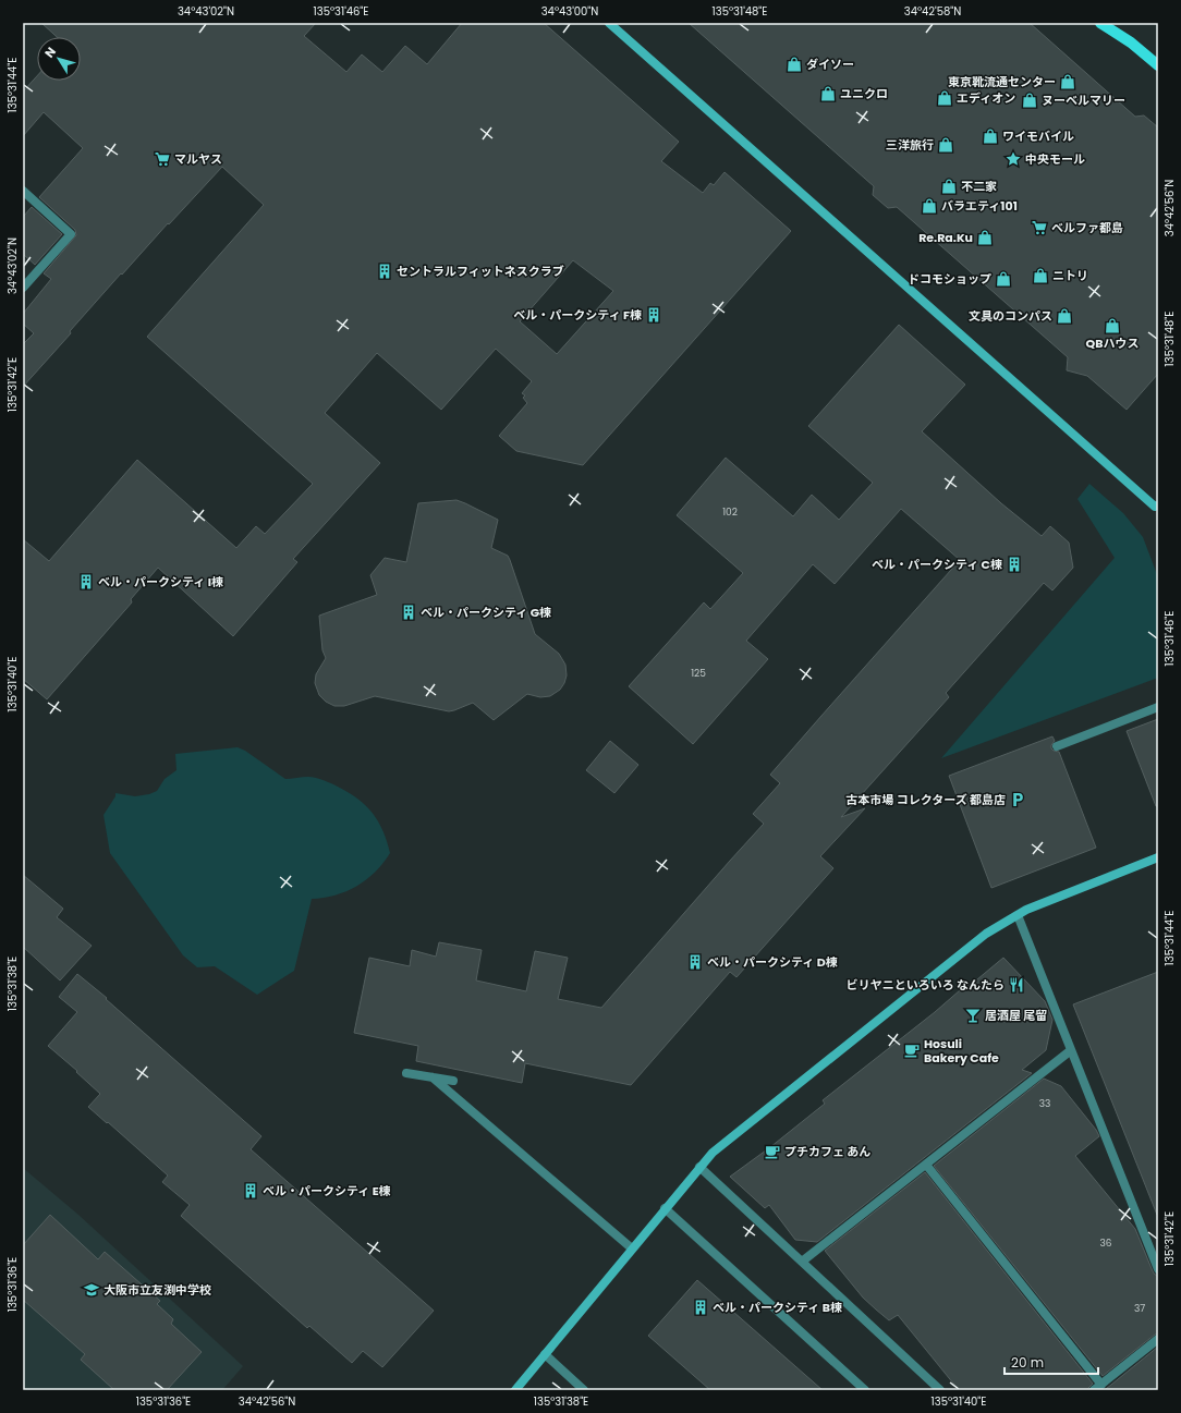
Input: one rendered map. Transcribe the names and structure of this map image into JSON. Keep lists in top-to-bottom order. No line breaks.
{"places":{"shop":["ダイソー","東京靴流通センター","ユニクロ","エディオン","ヌーベルマリー","ワイモバイル","三洋旅行","不二家","バラエティ101","Re.Ra.Ku","ニトリ","ドコモショップ","文具のコンパス","QBハウス"],"supermarket":["マルヤス","ベルファ都島"],"place":["中央モール"],"building":["セントラルフィットネスクラブ","ベル・パークシティ F棟","ベル・パークシティ C棟","ベル・パークシティ I棟","ベル・パークシティ G棟","ベル・パークシティ D棟","ベル・パークシティ E棟","ベル・パークシティ B棟"],"parking":["古本市場 コレクターズ 都島店"],"restaurant":["ビリヤニといろいろ なんたら"],"bar":["居酒屋 尾留"],"cafe":["Hosuli Bakery Cafe","プチカフェ あん"],"school or university":["大阪市立友渕中学校"]},"house_numbers":["102","125","33","36","37"],"scale_bar":"20 m","north":"top left","coordinates":["34°43'02\"N","135°31'46\"E","34°43'00\"N","135°31'48\"E","34°42'58\"N","135°31'44\"E","34°42'56\"N","135°31'42\"E","135°31'40\"E","135°31'38\"E","135°31'36\"E"]}
